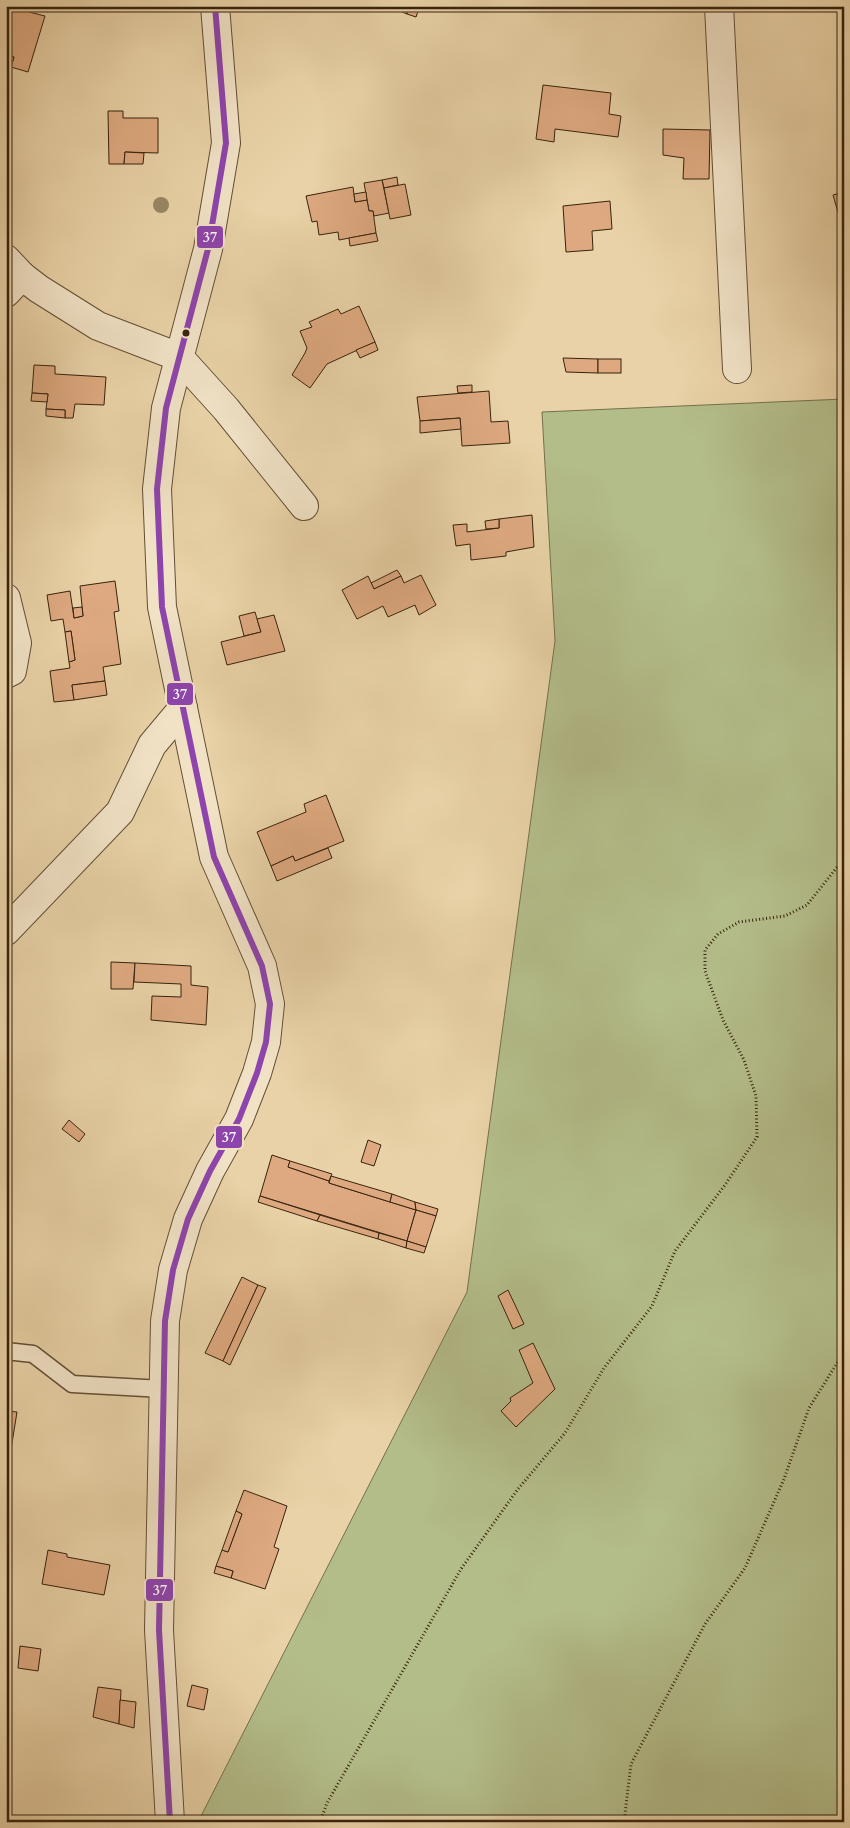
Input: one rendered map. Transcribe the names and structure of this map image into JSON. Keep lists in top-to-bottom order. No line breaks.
{"lines":["transit line 37"]}
